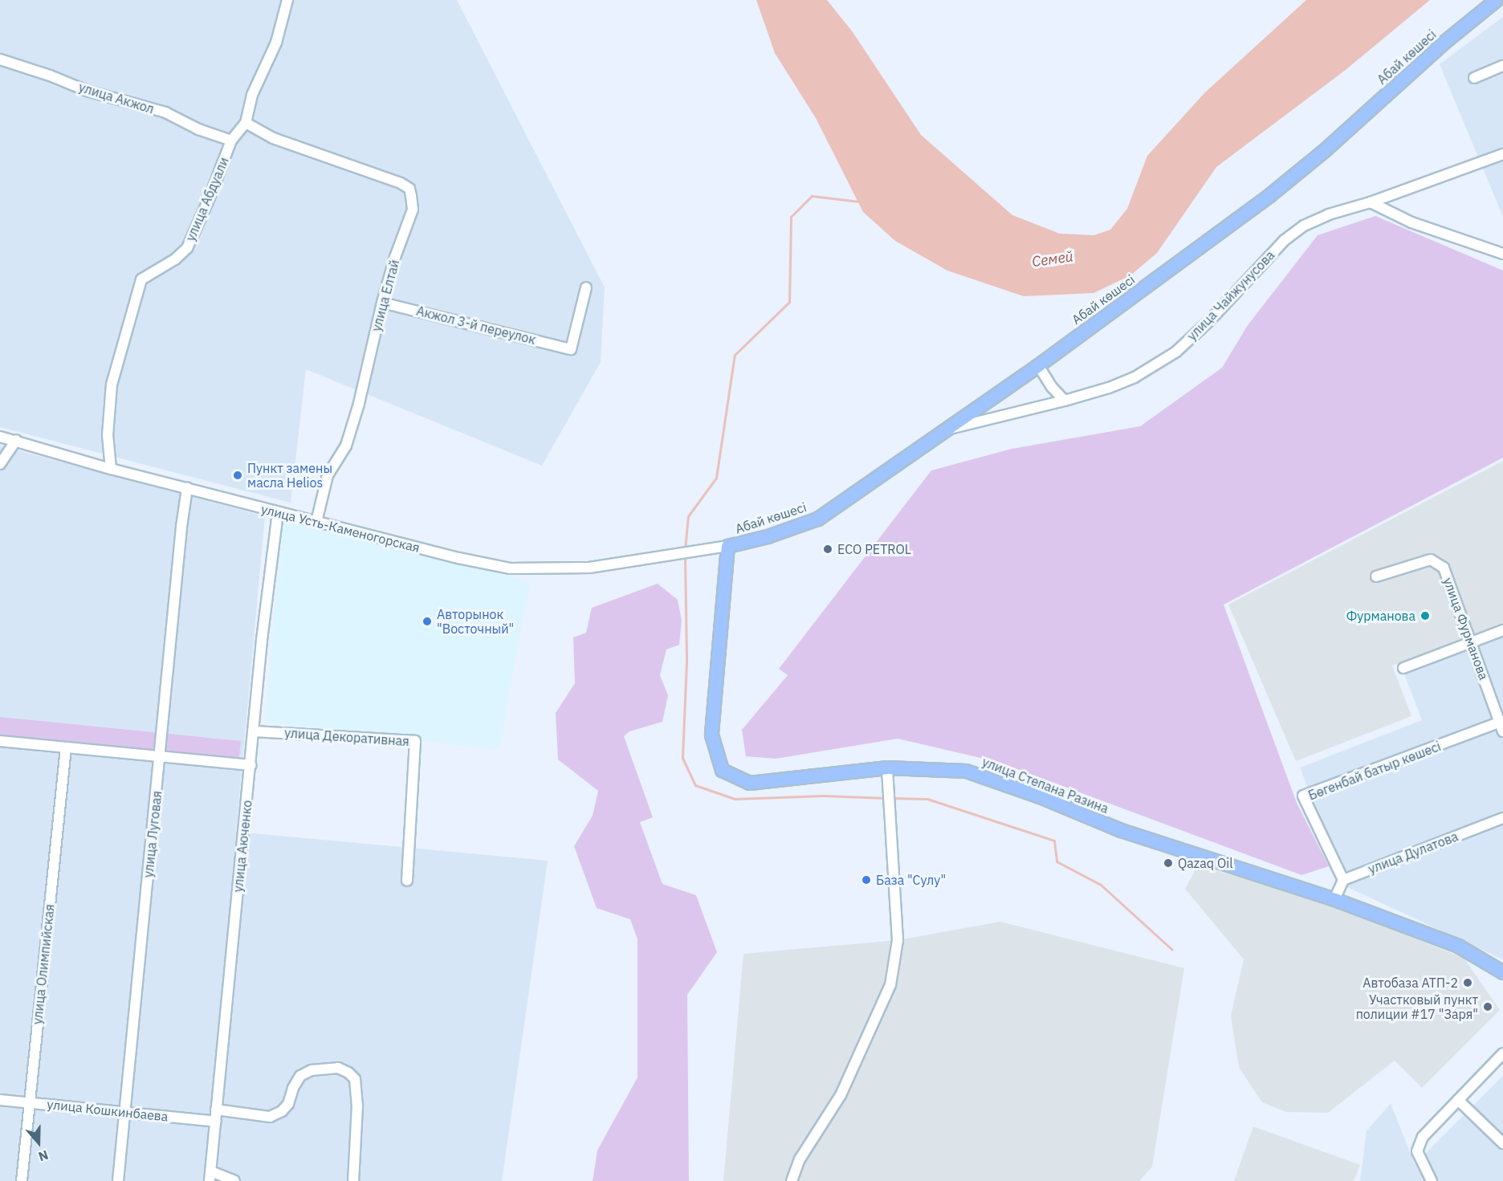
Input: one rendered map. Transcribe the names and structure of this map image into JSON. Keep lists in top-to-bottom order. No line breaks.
{"streets":{"main road":["Абай көшесі","улица Степана Разина"],"street":["улица Акжол","улица Абдуали","улица Елтай","улица Чайжунусова","Акжол 3-й переулок","улица Усть-Каменогорская","улица Фурманова","улица Декоративная","Бөгенбай батыр көшесі","улица Луговая","улица Аюченко","улица Дулатова","улица Олимпийская","улица Кошкинбаева"]},"crossings":[["Абай көшесі","улица Чайжунусова"],["Абай көшесі","улица Усть-Каменогорская"],["Абай көшесі","улица Степана Разина"],["улица Акжол","улица Абдуали"],["улица Абдуали","улица Елтай"],["улица Абдуали","улица Усть-Каменогорская"],["улица Елтай","Акжол 3-й переулок"],["улица Елтай","улица Усть-Каменогорская"],["улица Усть-Каменогорская","улица Луговая"],["улица Усть-Каменогорская","улица Аюченко"],["улица Фурманова","Бөгенбай батыр көшесі"],["улица Декоративная","улица Аюченко"],["Бөгенбай батыр көшесі","улица Дулатова"],["улица Луговая","улица Кошкинбаева"],["улица Аюченко","улица Кошкинбаева"],["улица Олимпийская","улица Кошкинбаева"]],"water":["Семей"],"places":["Пункт замены масла Helios","ECO PETROL","Фурманова","Авторынок \"Восточный\"","Qazaq Oil","База \"Сулу\"","Автобаза АТП-2","Участковый пункт полиции #17 \"Заря\""],"north":"bottom"}
